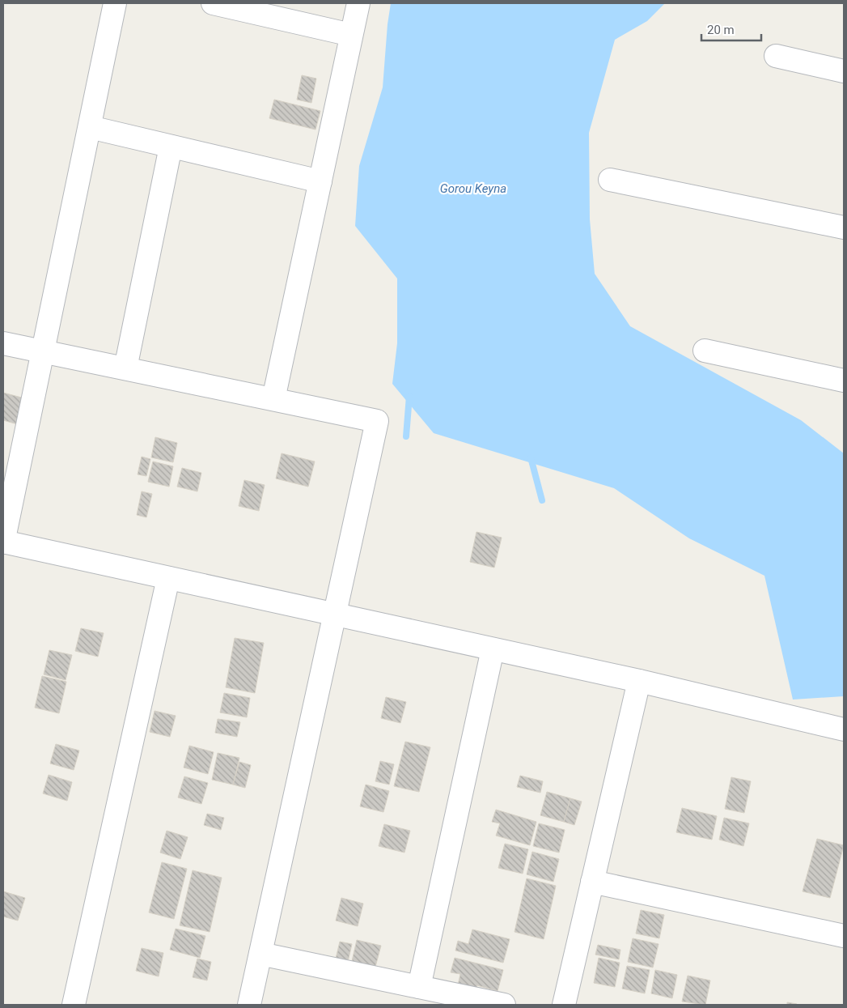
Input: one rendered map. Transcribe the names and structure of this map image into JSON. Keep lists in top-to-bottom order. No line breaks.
{"water":["Gorou Keyna"],"scale_bar":"20 m"}
